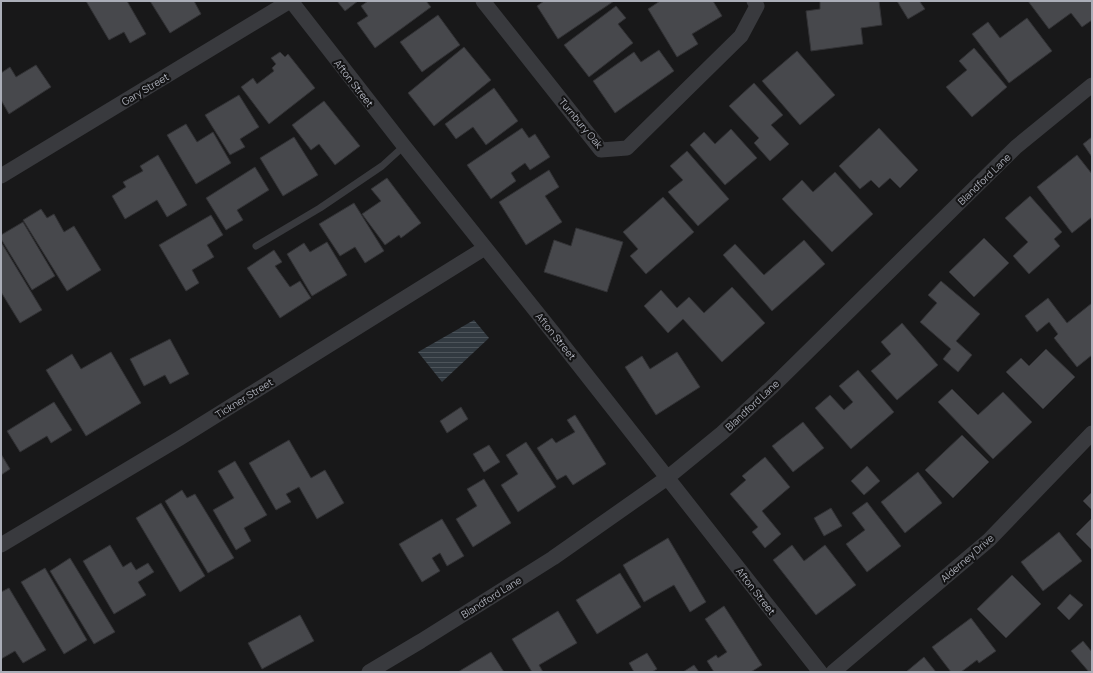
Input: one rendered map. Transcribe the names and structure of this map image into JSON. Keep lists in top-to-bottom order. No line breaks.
{"streets":{"street":["Afton Street","Gary Street","Turnbury Oak","Blandford Lane","Tickner Street","Alderney Drive"]},"crossings":[["Afton Street","Gary Street"],["Afton Street","Blandford Lane"],["Afton Street","Tickner Street"]]}
